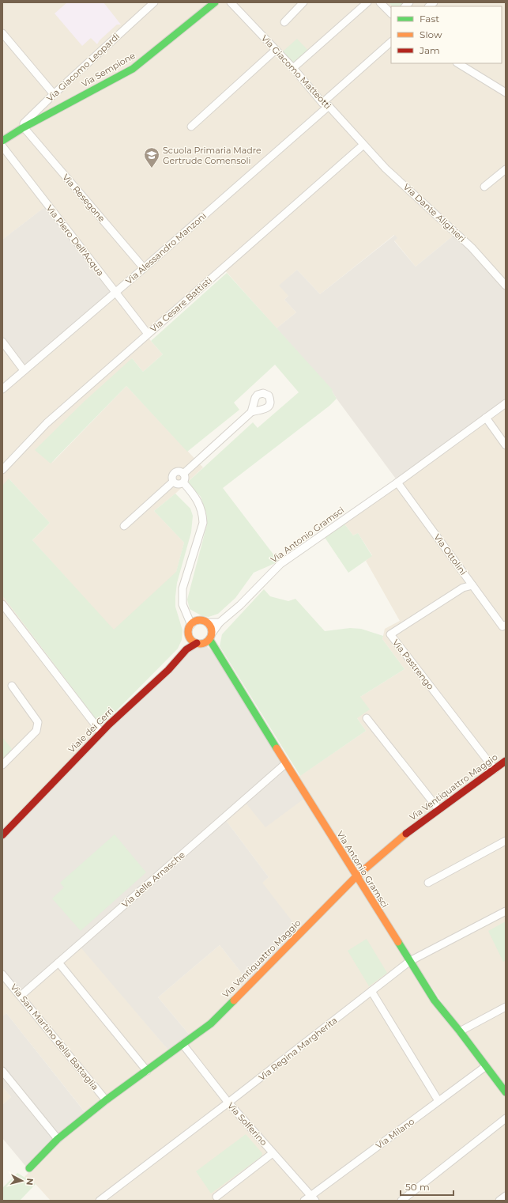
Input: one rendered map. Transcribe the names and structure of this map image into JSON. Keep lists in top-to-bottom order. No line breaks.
{"streets":{"street":["Via Giacomo Leopardi","Via Sempione","Via Giacomo Matteotti","Via Resegone","Via Dante Alighieri","Via Piero Dell'Acqua","Via Alessandro Manzoni","Via Cesare Battisti","Via Antonio Gramsci","Via Ottolini","Via Pastrengo","Viale dei Cerri","Via Ventiquattro Maggio","Via delle Arnasche","Via San Martino della Battaglia","Via Regina Margherita","Via Solferino","Via Milano"]},"crossings":[["Via Giacomo Leopardi","Via Sempione"],["Via Sempione","Via Resegone"],["Via Giacomo Matteotti","Via Dante Alighieri"],["Via Giacomo Matteotti","Via Alessandro Manzoni"],["Via Giacomo Matteotti","Via Cesare Battisti"],["Via Resegone","Via Alessandro Manzoni"],["Via Dante Alighieri","Via Cesare Battisti"],["Via Piero Dell'Acqua","Via Alessandro Manzoni"],["Via Piero Dell'Acqua","Via Cesare Battisti"],["Via Antonio Gramsci","Via Ottolini"],["Via Antonio Gramsci","Viale dei Cerri"],["Via Antonio Gramsci","Via Ventiquattro Maggio"],["Via Antonio Gramsci","Via delle Arnasche"],["Via Antonio Gramsci","Via Regina Margherita"],["Via Antonio Gramsci","Via Milano"],["Via Ottolini","Via Pastrengo"],["Via Pastrengo","Via Ventiquattro Maggio"],["Via Ventiquattro Maggio","Via San Martino della Battaglia"],["Via Ventiquattro Maggio","Via Solferino"],["Via delle Arnasche","Via San Martino della Battaglia"],["Via Regina Margherita","Via Solferino"],["Via Solferino","Via Milano"]],"places":{"school or university":["Scuola Primaria Madre Gertrude Comensoli"]},"legend":["Fast","Slow","Jam"],"scale_bar":"50 m","north":"right"}
